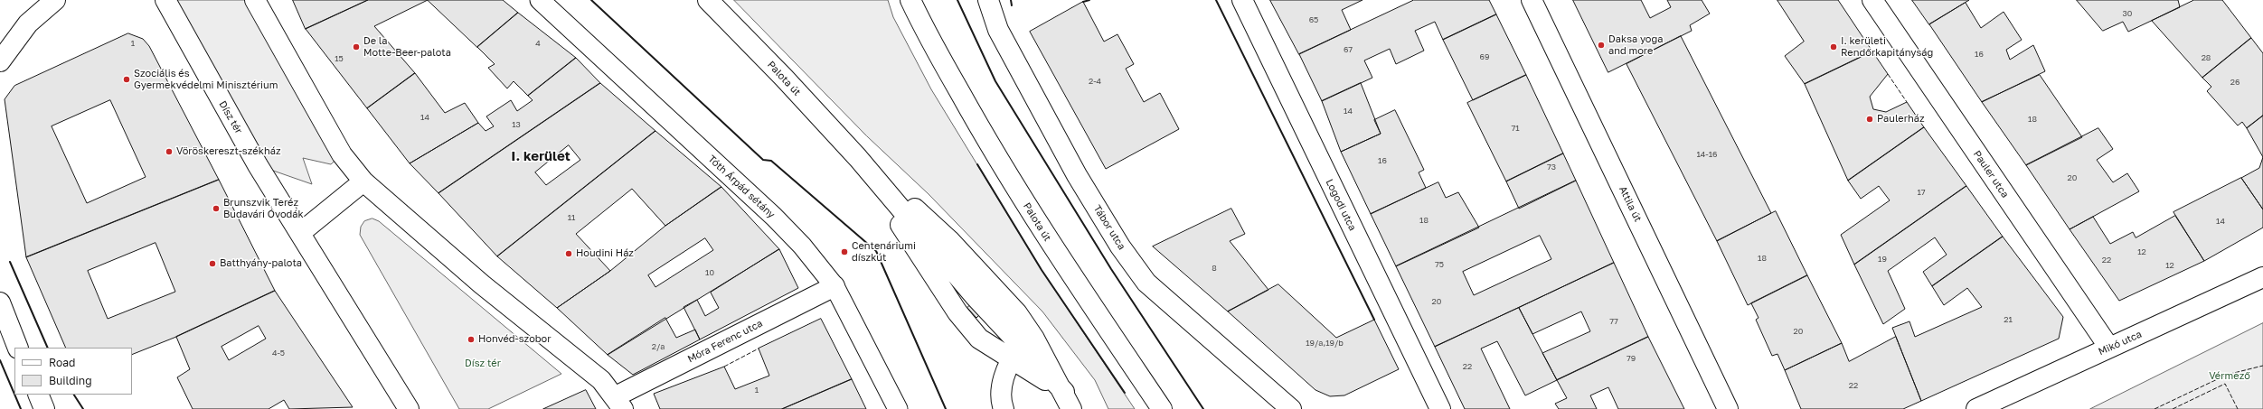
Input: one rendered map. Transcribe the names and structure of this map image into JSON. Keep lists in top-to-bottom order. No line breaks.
{"streets":{"street":["Palota út","Dísz tér","Pauler utca","Tóth Árpád sétány","Attila út","Logodi utca","Tábor utca","Móra Ferenc utca","Mikó utca"]},"crossings":[["Pauler utca","Mikó utca"],["Tóth Árpád sétány","Móra Ferenc utca"]],"districts":["I. kerület"],"parks":["Dísz tér","Vérmező"],"places":["Daksa yoga and more","De la Motte-Beer-palota","I. kerületi Rendőrkapitányság","Szociális és Gyermekvédelmi Minisztérium","Paulerház","Vöröskereszt-székház","Brunszvik Teréz Budavári Óvodák","Centenáriumi díszkút","Houdini Ház","Batthyány-palota","Honvéd-szobor"],"house_numbers":["30","65","1","4","67","16","69","28","15","2-4","26","14","14","18","13","71","14-16","16","73","20","17","11","18","14","12","18","19","22","75","12","8","10","20","21","77","20","19/a,19/b","2/a","4-5","79","22","22","1"],"legend":["Road","Building"]}
